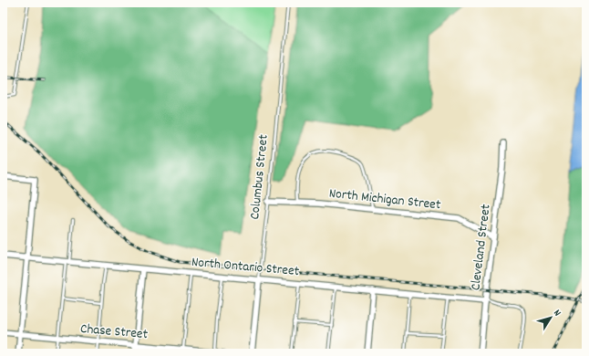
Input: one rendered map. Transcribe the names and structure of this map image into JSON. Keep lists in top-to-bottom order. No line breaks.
{"streets":{"street":["Columbus Street","North Michigan Street","Cleveland Street","North Ontario Street","Chase Street"]},"crossings":[["Columbus Street","North Michigan Street"],["Columbus Street","North Ontario Street"],["North Michigan Street","Cleveland Street"],["Cleveland Street","North Ontario Street"]],"north":"top right"}
